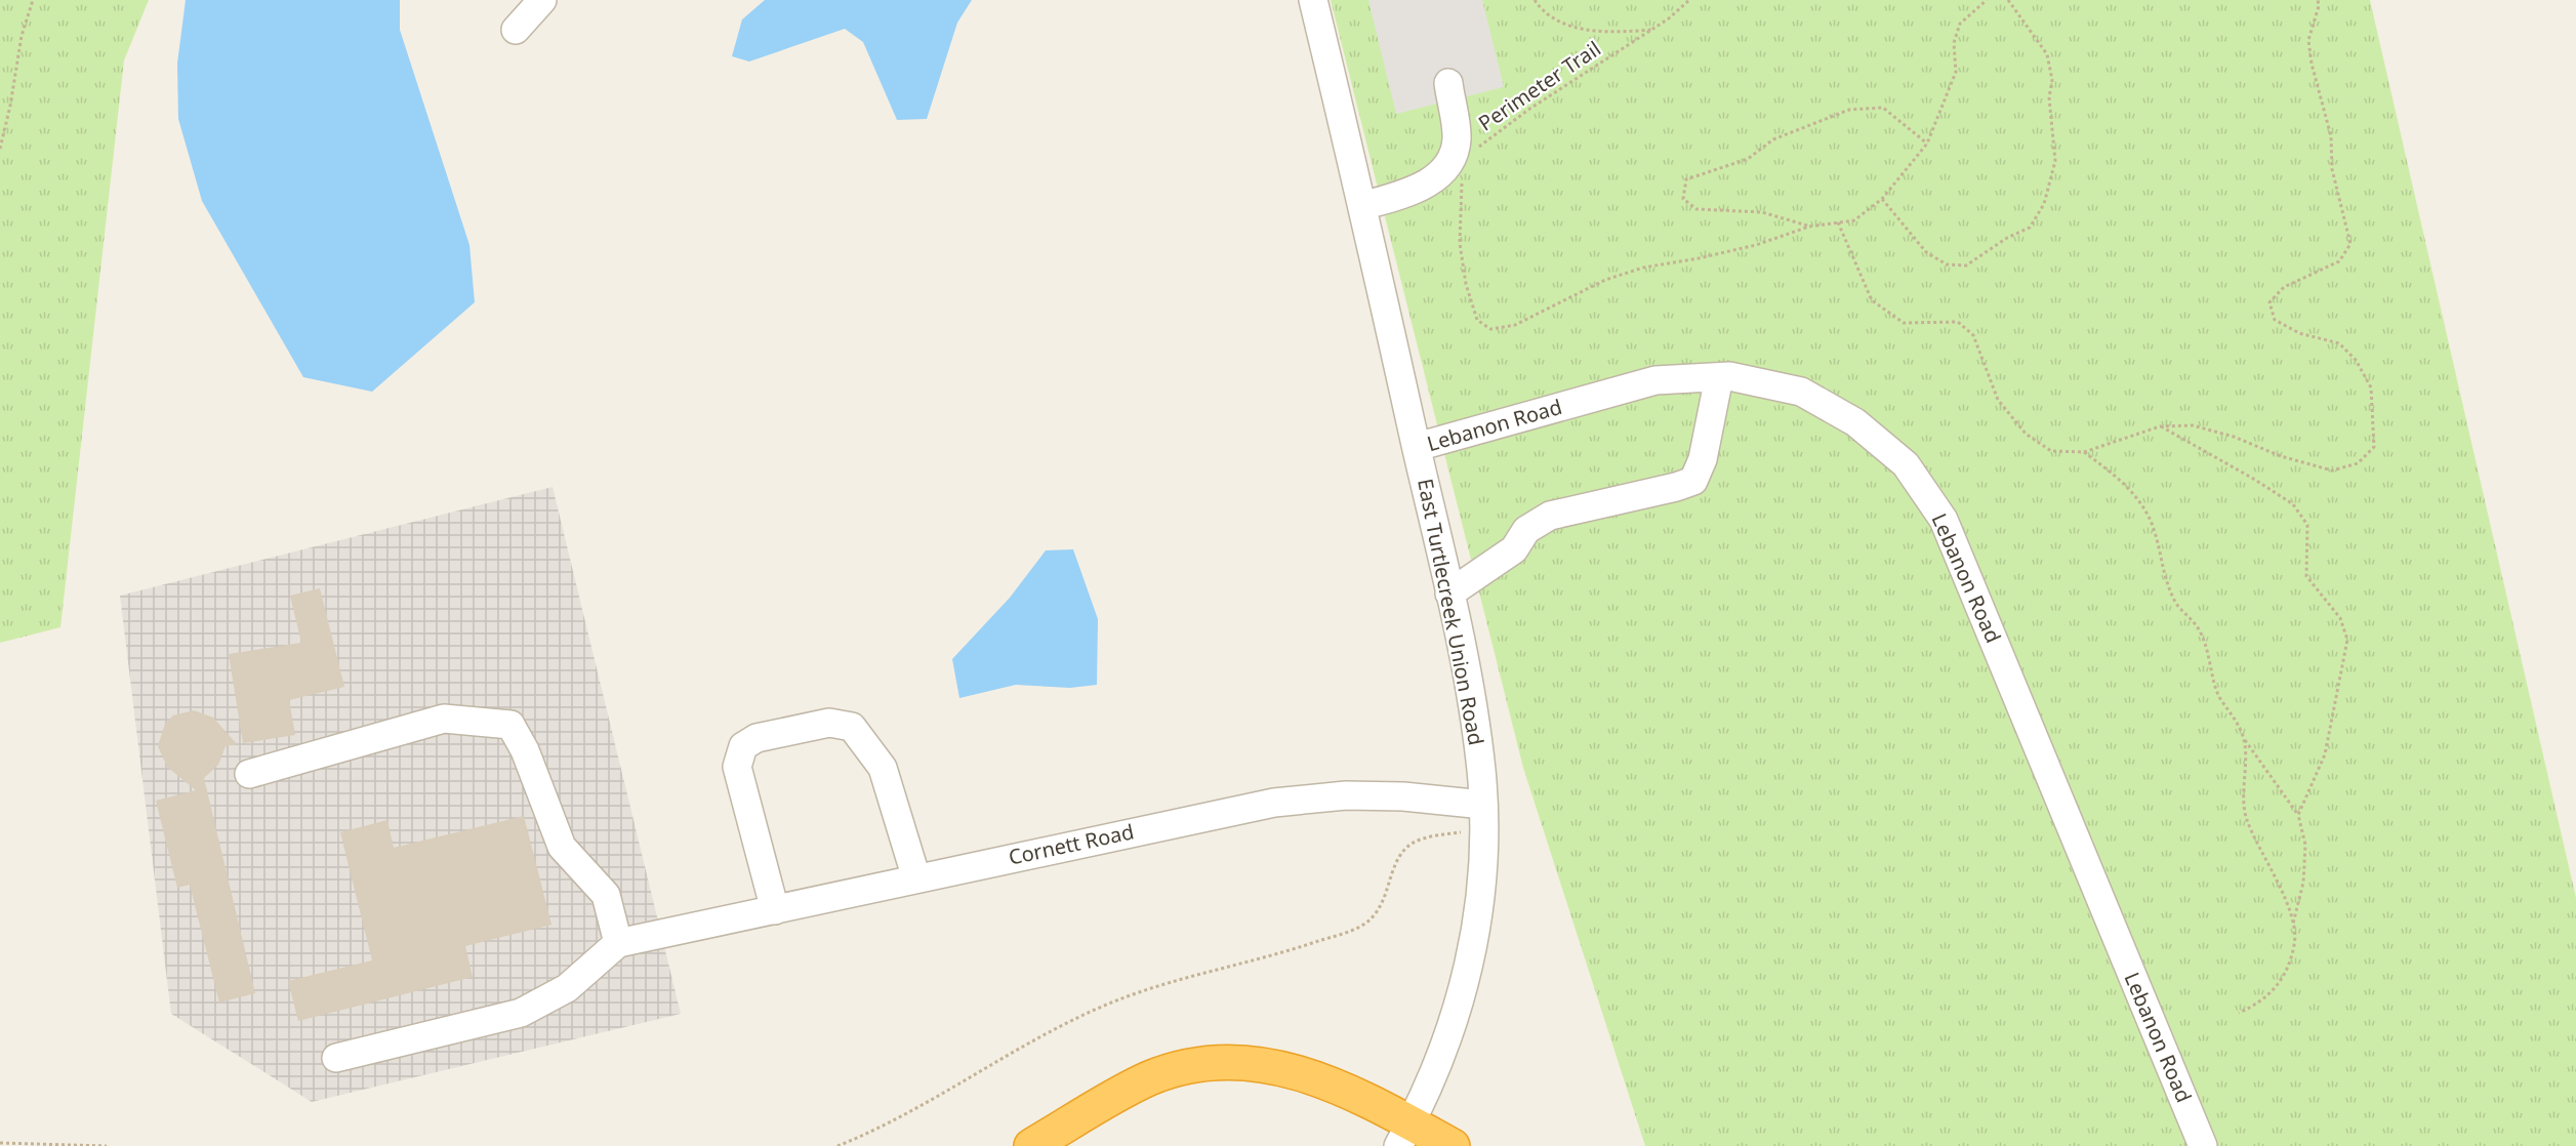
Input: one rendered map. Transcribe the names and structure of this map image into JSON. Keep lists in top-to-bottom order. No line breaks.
{"streets":{"street":["Lebanon Road","East Turtlecreek Union Road","Cornett Road"],"path":["Perimeter Trail"]},"crossings":[["Lebanon Road","East Turtlecreek Union Road"],["East Turtlecreek Union Road","Cornett Road"]]}
